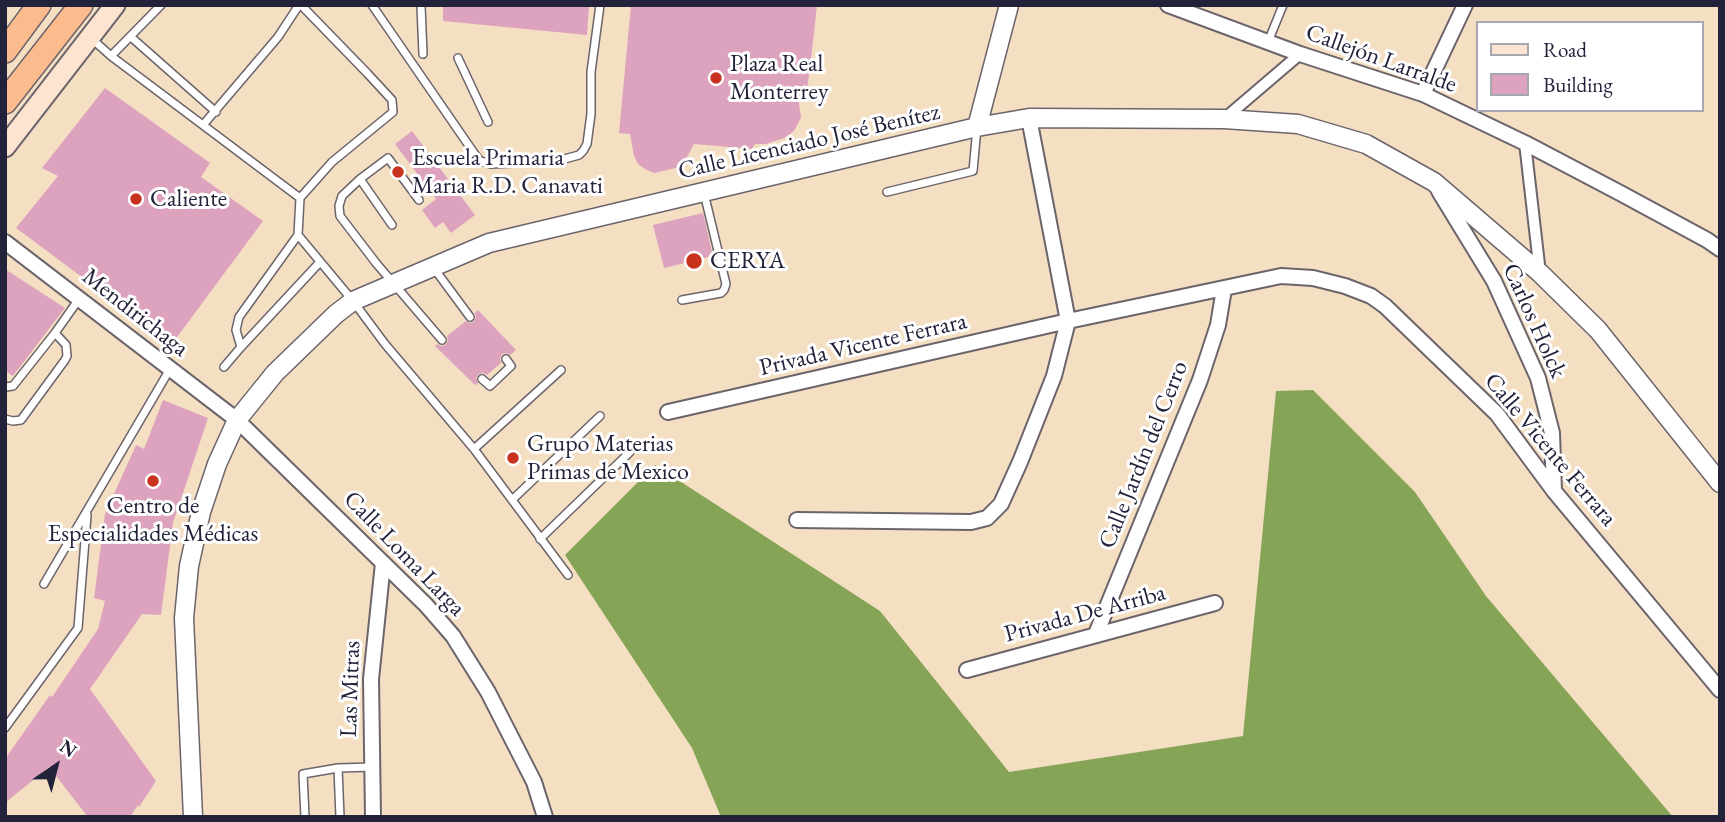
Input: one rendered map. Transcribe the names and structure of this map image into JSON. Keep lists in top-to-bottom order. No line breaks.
{"streets":{"street":["Callejón Larralde","Calle Licenciado José Benítez","Mendirichaga","Carlos Holck","Privada Vicente Ferrara","Calle Vicente Ferrara","Calle Jardín del Cerro","Calle Loma Larga","Privada De Arriba","Las Mitras"]},"crossings":[["Calle Licenciado José Benítez","Mendirichaga"],["Calle Licenciado José Benítez","Carlos Holck"],["Calle Licenciado José Benítez","Calle Loma Larga"],["Mendirichaga","Calle Loma Larga"],["Carlos Holck","Calle Vicente Ferrara"],["Privada Vicente Ferrara","Calle Vicente Ferrara"],["Calle Vicente Ferrara","Calle Jardín del Cerro"],["Calle Jardín del Cerro","Privada De Arriba"],["Calle Loma Larga","Las Mitras"]],"places":["Plaza Real Monterrey","Escuela Primaria Maria R.D. Canavati","Caliente","CERYA","Grupo Materias Primas de Mexico","Centro de Especialidades Médicas"],"legend":["Road","Building"],"north":"top right"}
